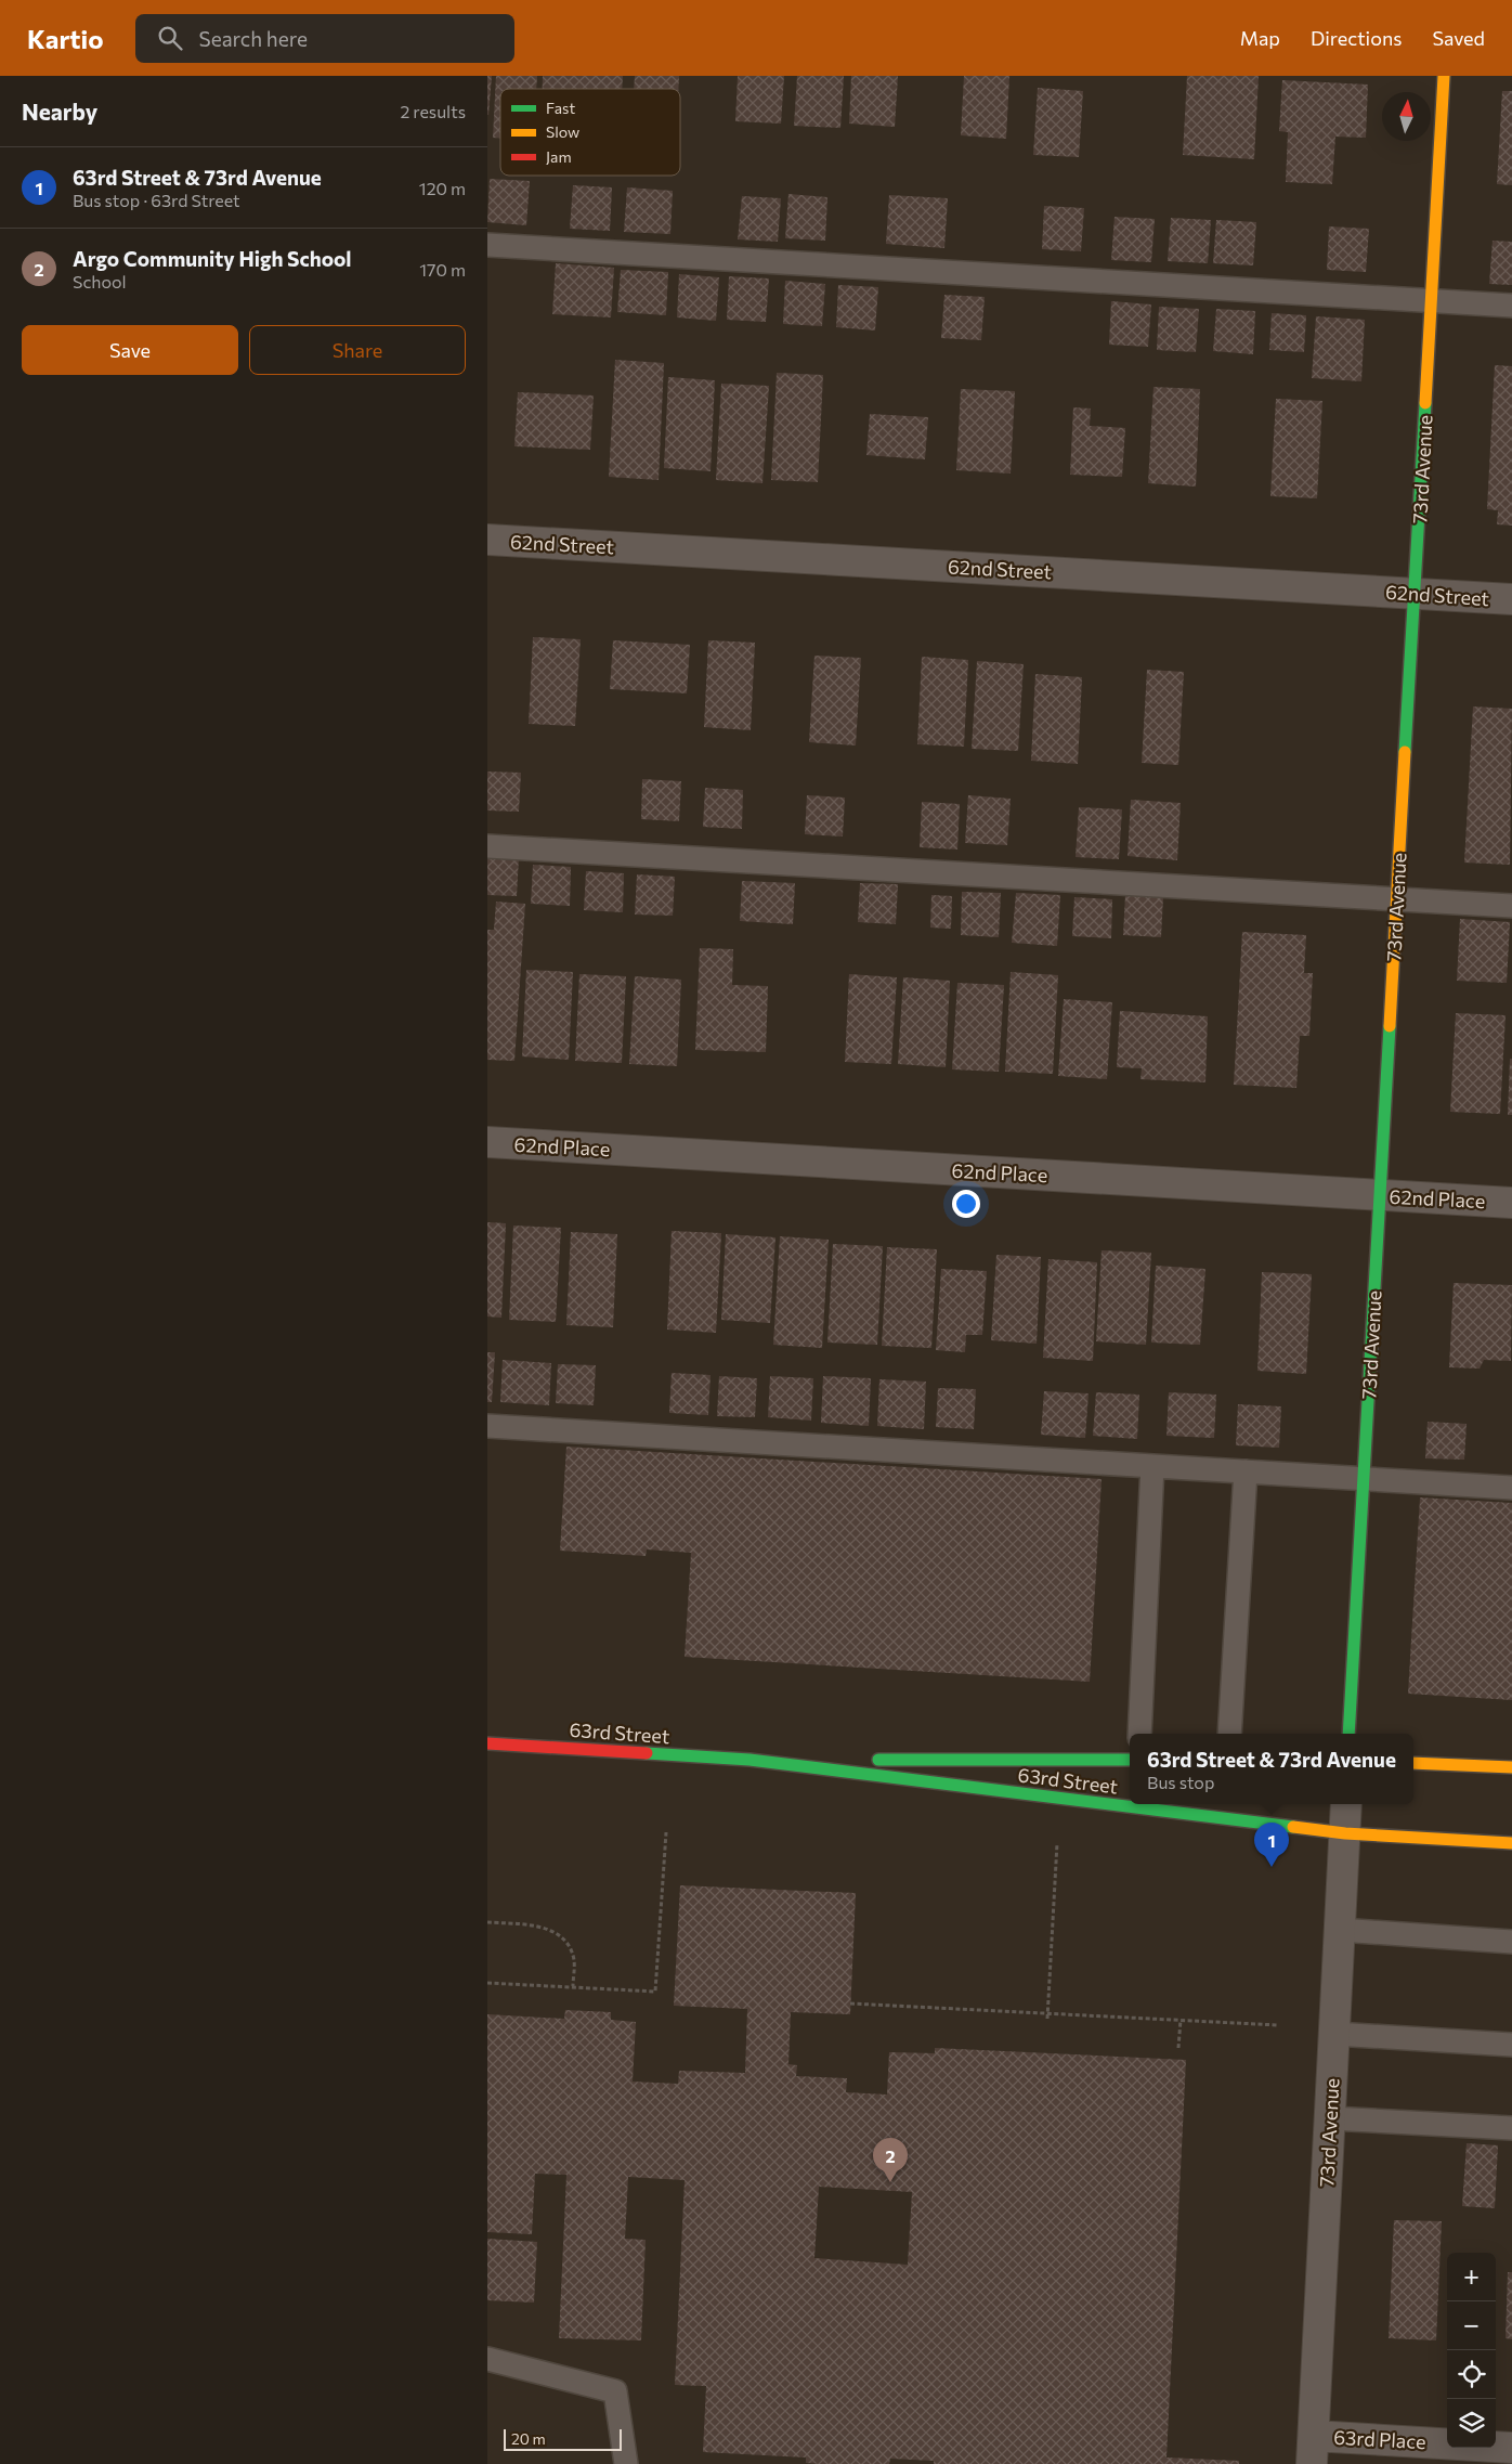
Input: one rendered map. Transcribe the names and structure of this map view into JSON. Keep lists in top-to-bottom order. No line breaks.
{"streets":{"street":["73rd Avenue","62nd Street","62nd Place","63rd Street","63rd Place"]},"crossings":[["73rd Avenue","62nd Street"],["73rd Avenue","62nd Place"],["73rd Avenue","63rd Street"],["73rd Avenue","63rd Place"]],"legend":["Fast","Slow","Jam"],"scale_bar":"20 m","north":"top","page":{"header":"Kartio","search":"Search here","nav":["Map","Directions","Saved"],"heading":["Nearby","2 results"],"list":[{"mark":"1","name":"63rd Street & 73rd Avenue","note":"Bus stop · 63rd Street","value":"120 m"},{"mark":"2","name":"Argo Community High School","note":"School","value":"170 m"}],"buttons":["Save","Share"],"popup":["63rd Street & 73rd Avenue","Bus stop"],"pins":["1","2"],"map_buttons":["+","−"],"scale":"20 m"}}
